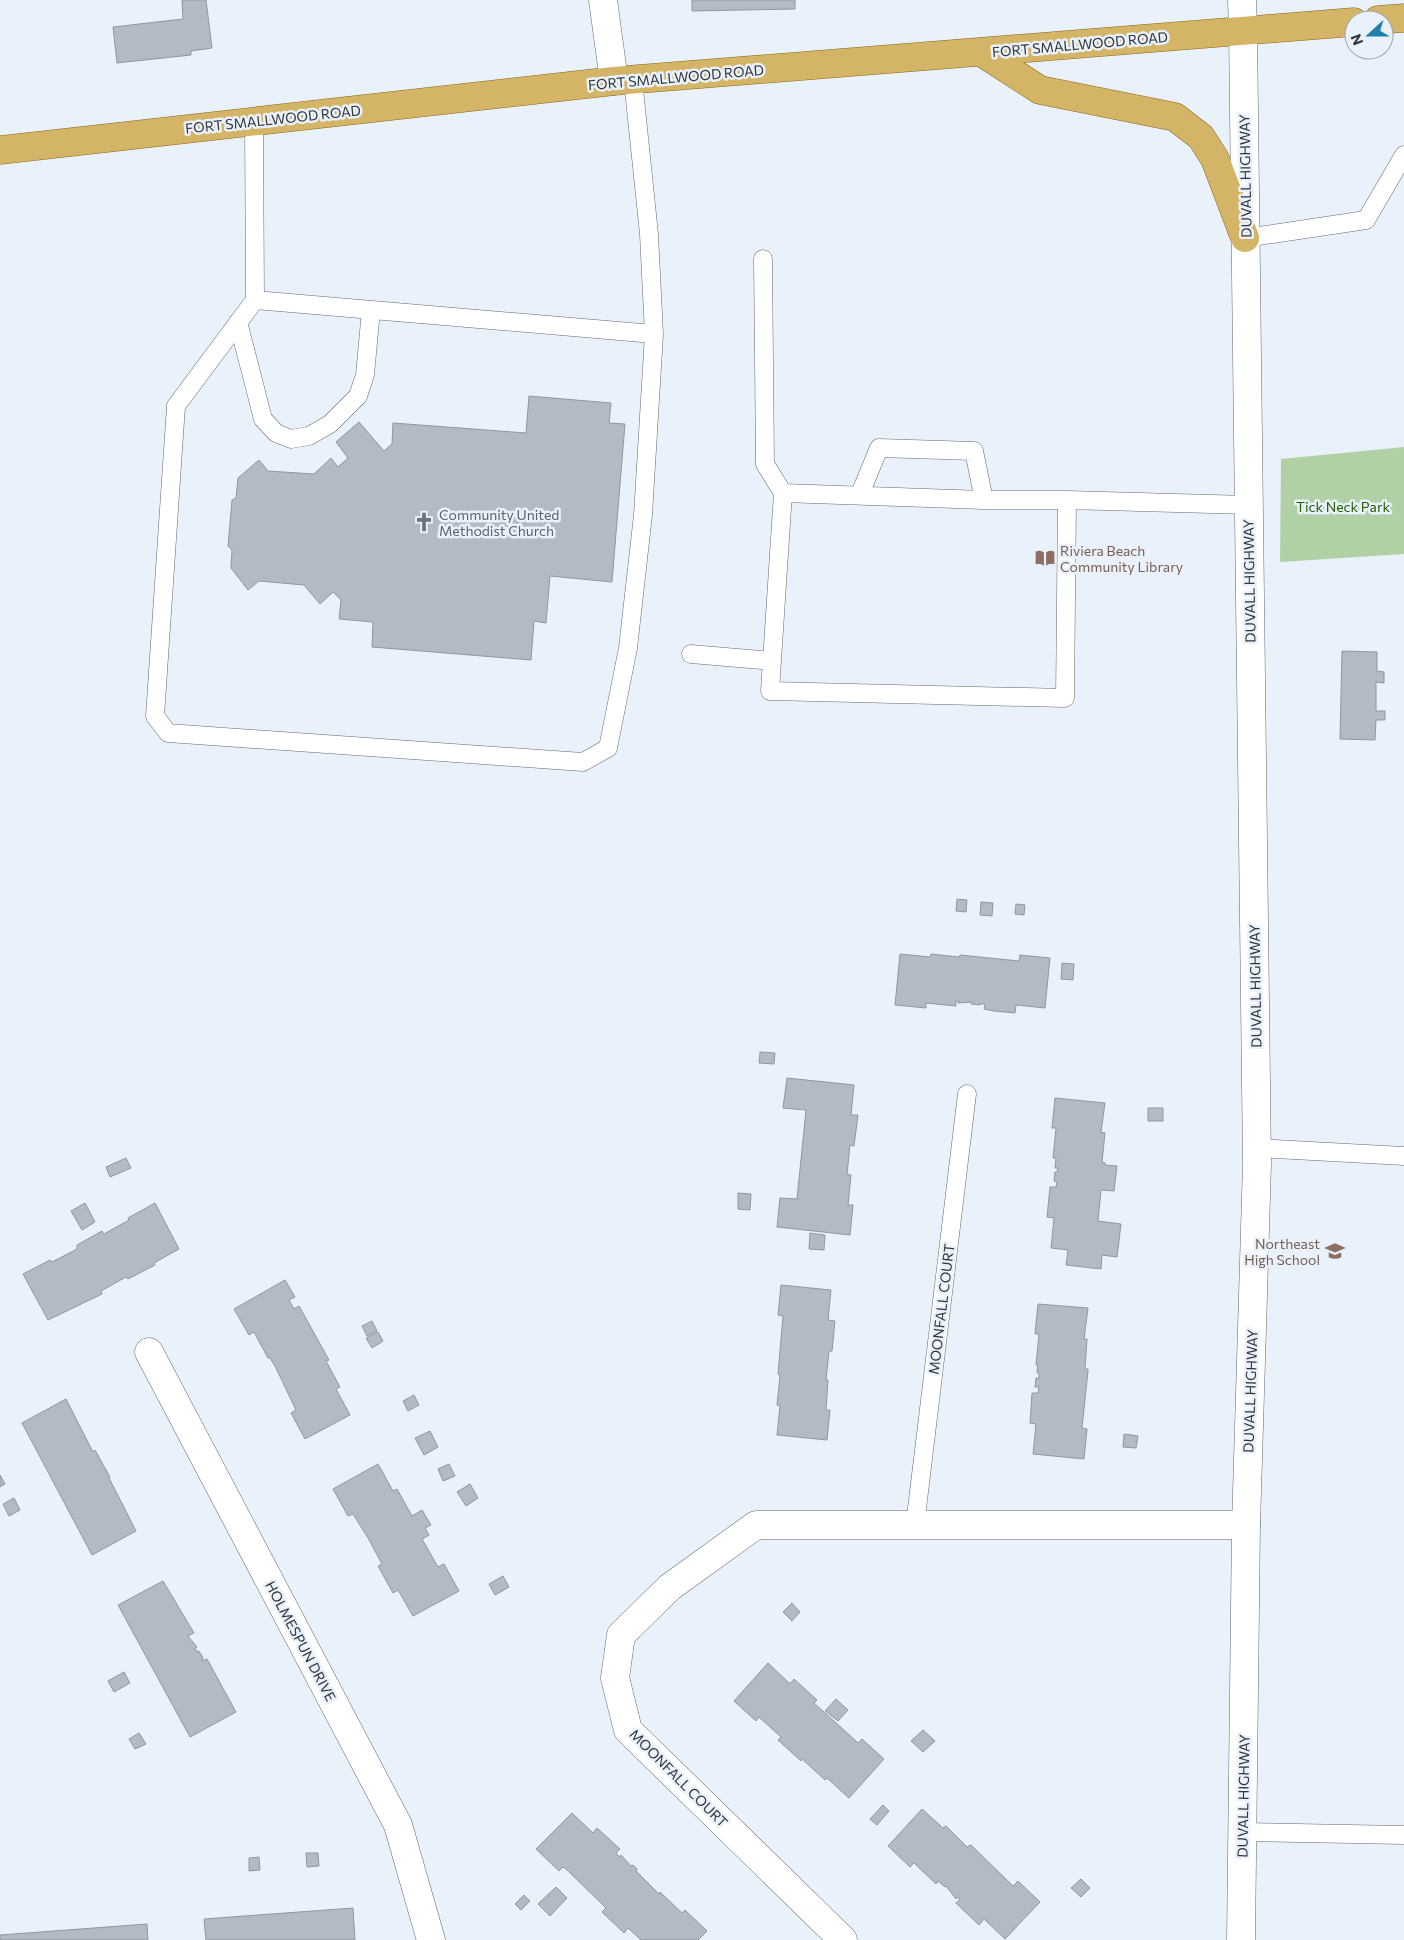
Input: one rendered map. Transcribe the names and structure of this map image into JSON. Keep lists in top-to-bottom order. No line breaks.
{"streets":{"main road":["FORT SMALLWOOD ROAD"],"street":["DUVALL HIGHWAY","MOONFALL COURT","HOLMESPUN DRIVE"]},"crossings":[["FORT SMALLWOOD ROAD","DUVALL HIGHWAY"],["DUVALL HIGHWAY","MOONFALL COURT"]],"parks":["Tick Neck Park"],"places":{"church":["Community United Methodist Church"],"library":["Riviera Beach Community Library"],"school or university":["Northeast High School"]},"north":"left"}
